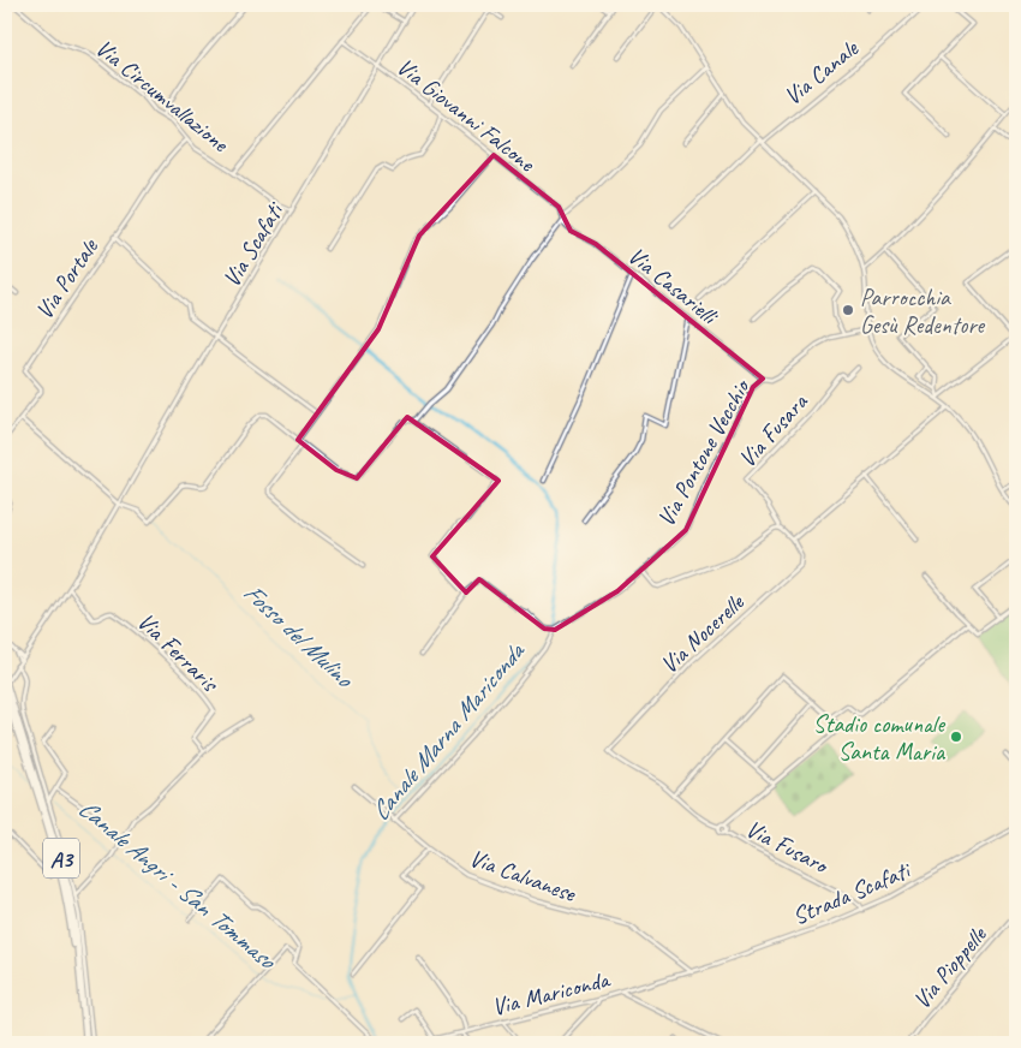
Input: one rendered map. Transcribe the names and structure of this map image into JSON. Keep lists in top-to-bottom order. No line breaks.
{"streets":{"highway":["A3"],"street":["Via Canale","Via Circumvallazione","Via Giovanni Falcone","Via Scafati","Via Portale","Via Casarielli","Via Fusara","Via Pontone Vecchio","Via Nocerelle","Via Ferraris","Via Fusaro","Via Calvanese","Strada Scafati","Via Pioppelle","Via Mariconda"]},"crossings":[["Via Circumvallazione","Via Scafati"],["Via Circumvallazione","Via Portale"],["Via Giovanni Falcone","Via Scafati"],["Via Giovanni Falcone","Via Casarielli"],["Via Scafati","Via Ferraris"],["Via Scafati","A3"],["Via Casarielli","Via Pontone Vecchio"],["Via Fusara","Via Nocerelle"],["Via Pontone Vecchio","Via Nocerelle"],["Via Pontone Vecchio","Via Calvanese"],["Via Nocerelle","Via Fusaro"],["Via Fusaro","Strada Scafati"],["Via Calvanese","Strada Scafati"],["Via Calvanese","Via Mariconda"],["Strada Scafati","Via Mariconda"]],"water":["Fosso del Mulino","Canale Marna Mariconda","Canale Angri - San Tommaso"],"places":["Parrocchia Gesù Redentore","Stadio comunale Santa Maria"]}
